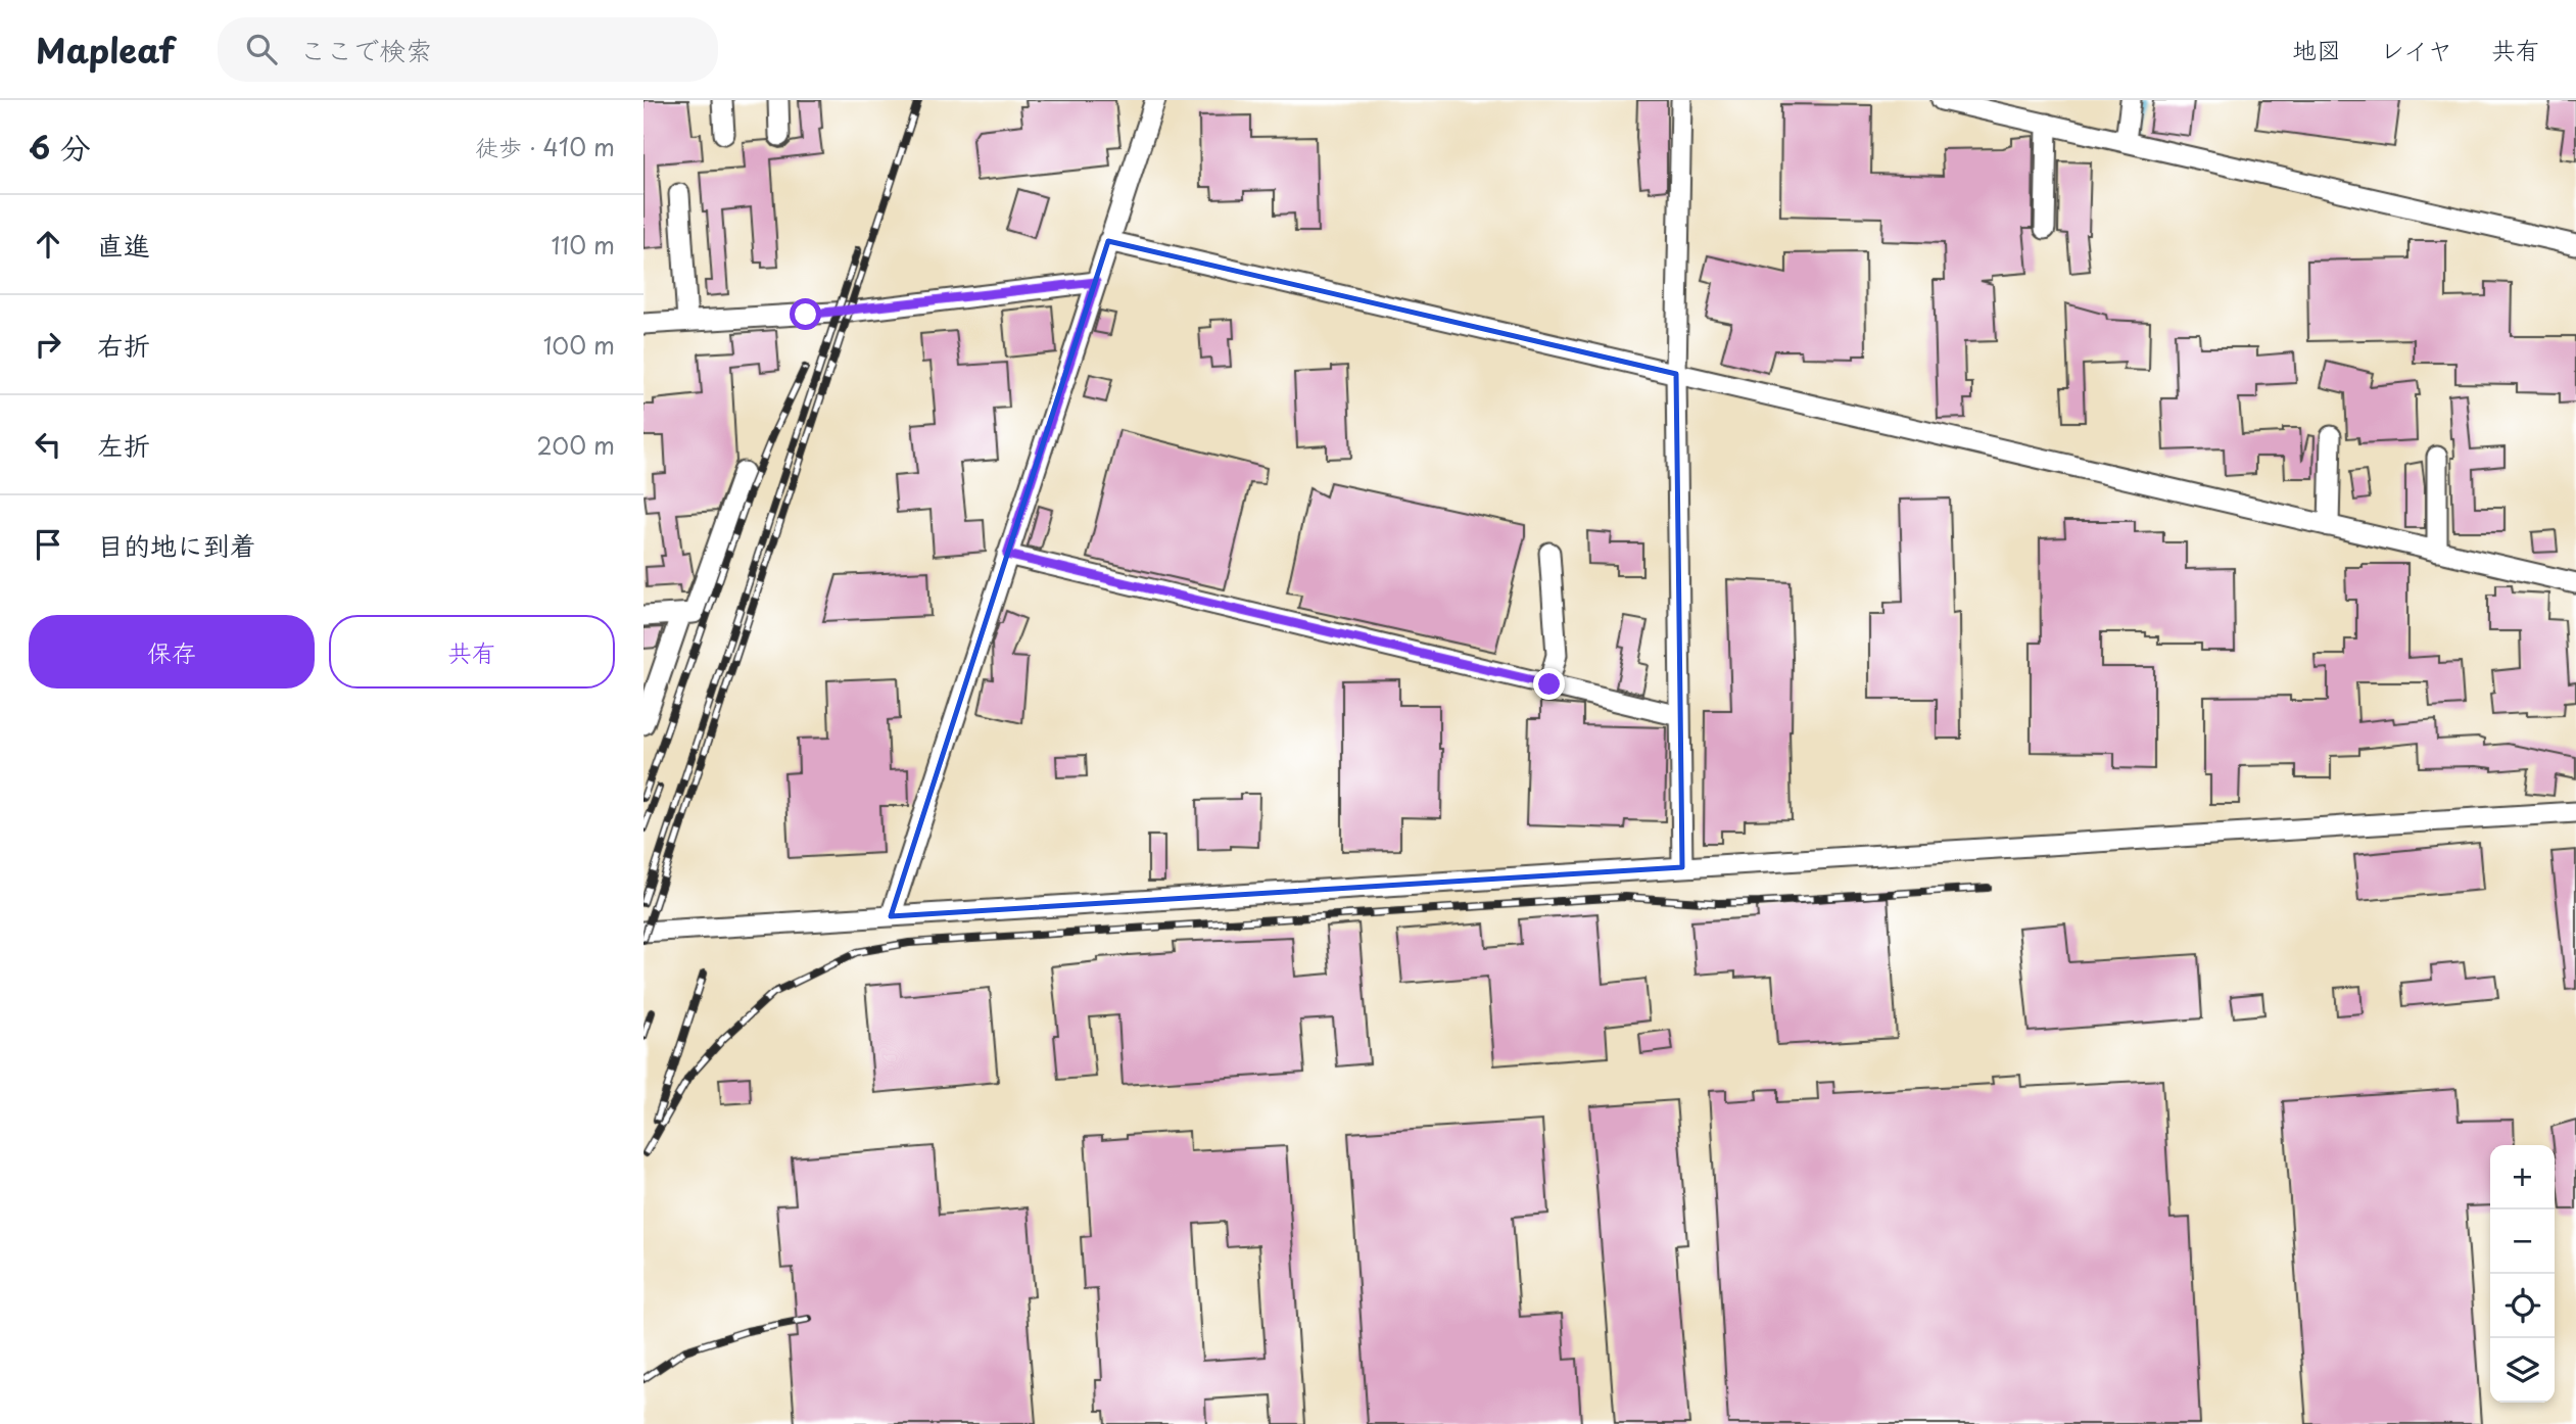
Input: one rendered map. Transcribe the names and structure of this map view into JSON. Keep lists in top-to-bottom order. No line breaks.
{"page":{"header":"Mapleaf","search":"ここで検索","nav":["地図","レイヤ","共有"],"heading":["6 分","徒歩 · 410 m"],"list":[["直進","110 m"],["右折","100 m"],["左折","200 m"],"目的地に到着"],"buttons":["保存","共有"],"map_buttons":["+","−"]}}
